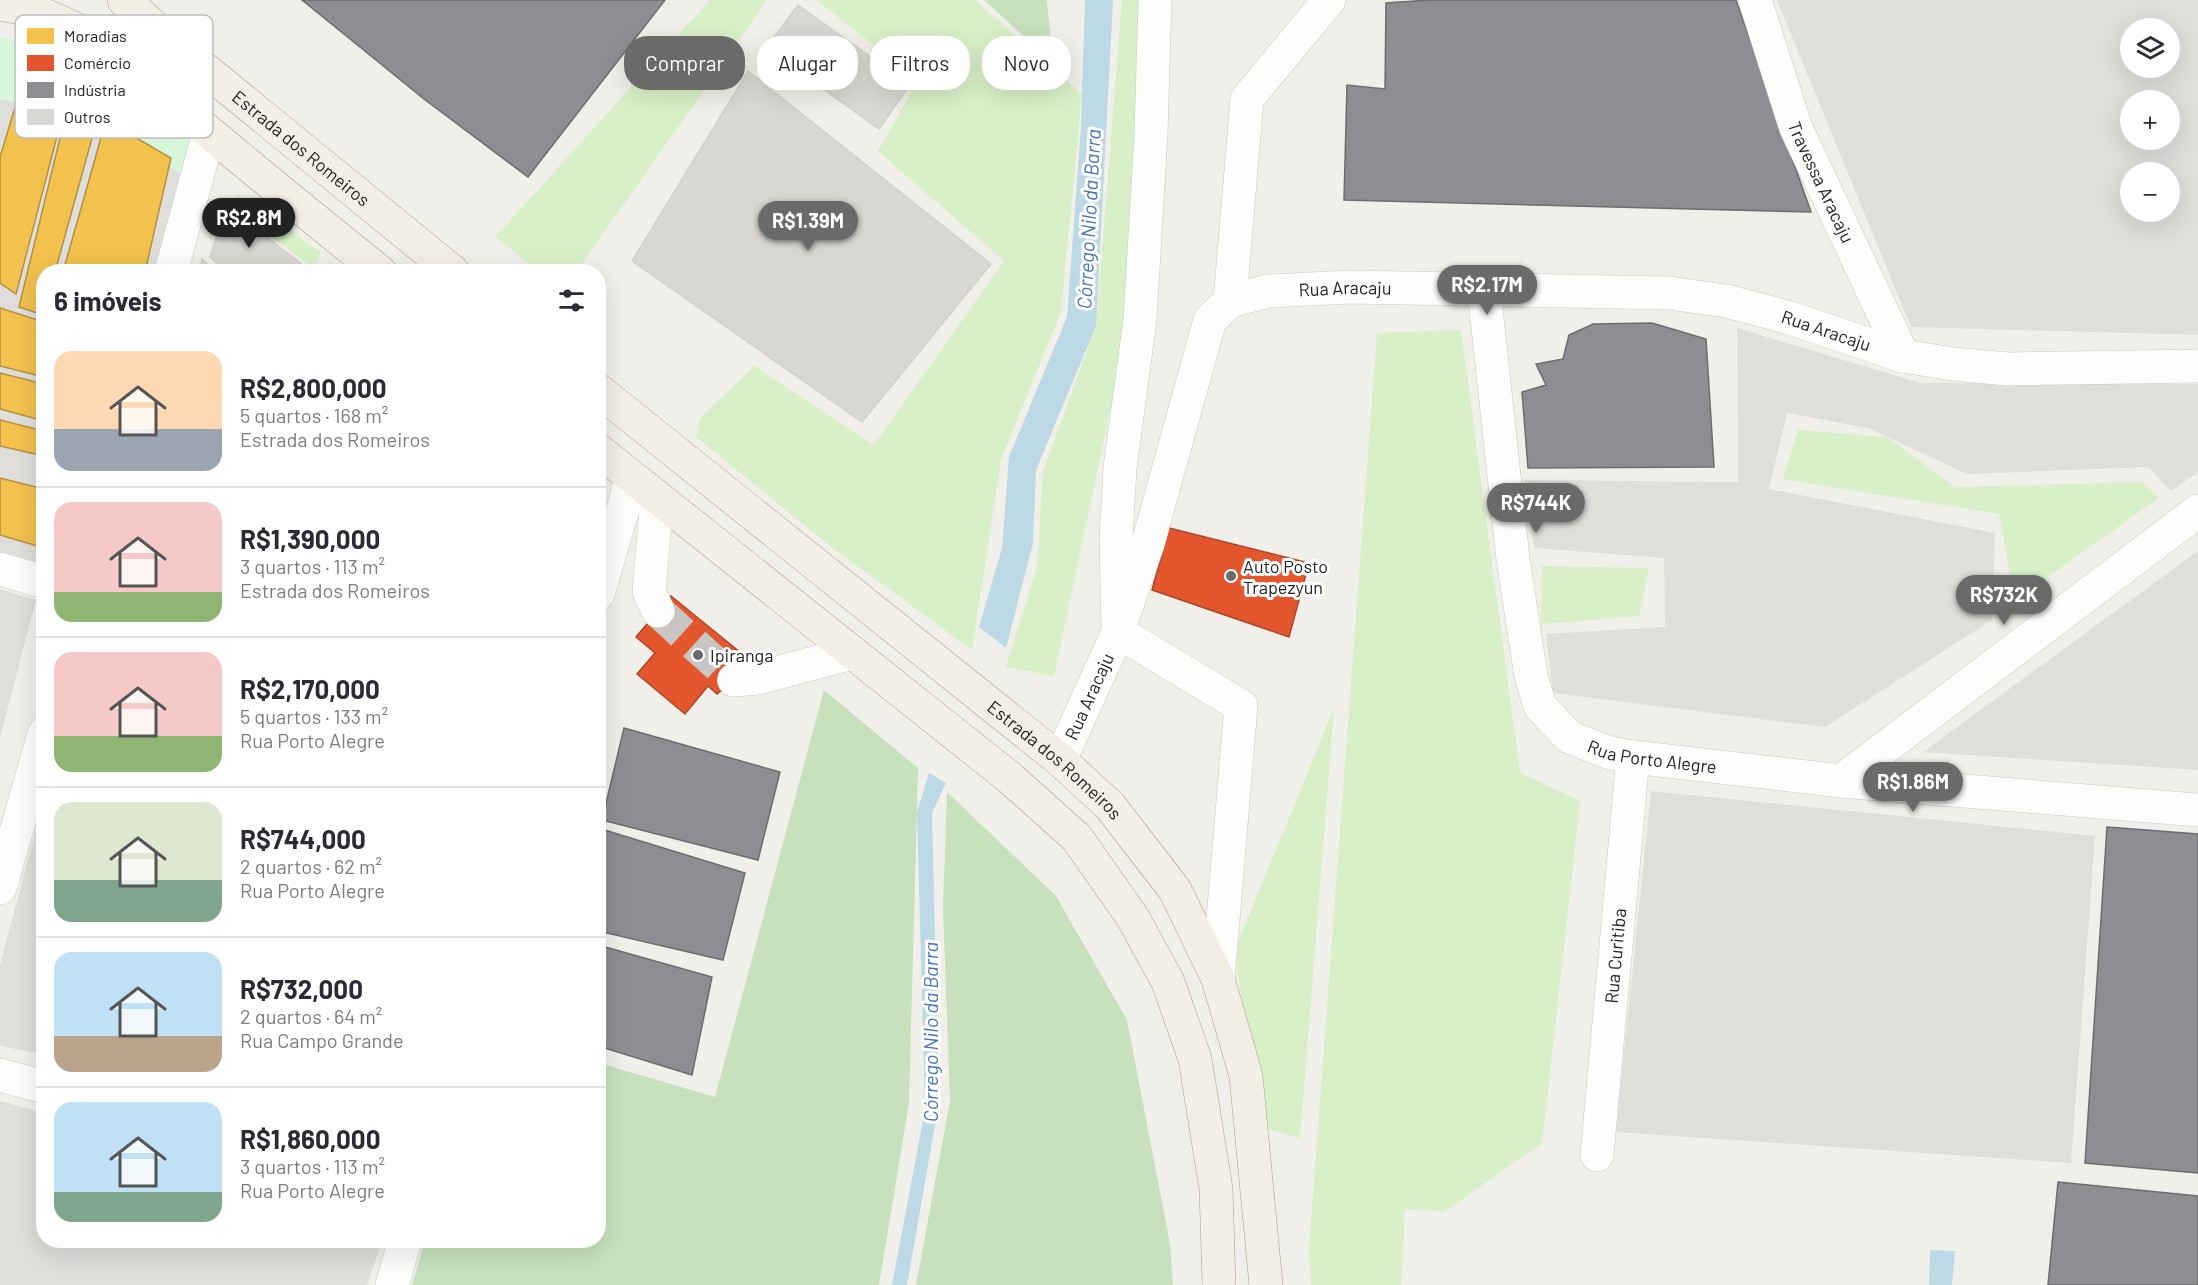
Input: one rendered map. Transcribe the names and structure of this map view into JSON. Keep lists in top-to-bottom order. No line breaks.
{"streets":{"main road":["Estrada dos Romeiros"],"street":["Travessa Aracaju","Rua Aracaju","Rua Porto Alegre","Rua Curitiba"]},"crossings":[["Estrada dos Romeiros","Rua Aracaju"],["Travessa Aracaju","Rua Aracaju"],["Rua Aracaju","Rua Porto Alegre"],["Rua Porto Alegre","Rua Curitiba"]],"water":["Córrego Nilo da Barra"],"places":["Auto Posto Trapezyun","Ipiranga"],"legend":["Moradias","Comércio","Indústria","Outros"],"page":{"map_buttons":["+","−"],"chip":["Comprar","Alugar","Filtros","Novo"],"price":["R$2.8M","R$1.39M","R$2.17M","R$744K","R$732K","R$1.86M"],"heading":"6 imóveis","list":[{"name":"R$2,800,000","note":"5 quartos · 168 m² · Estrada dos Romeiros"},{"name":"R$1,390,000","note":"3 quartos · 113 m² · Estrada dos Romeiros"},{"name":"R$2,170,000","note":"5 quartos · 133 m² · Rua Porto Alegre"},{"name":"R$744,000","note":"2 quartos · 62 m² · Rua Porto Alegre"},{"name":"R$732,000","note":"2 quartos · 64 m² · Rua Campo Grande"},{"name":"R$1,860,000","note":"3 quartos · 113 m² · Rua Porto Alegre"}]}}
